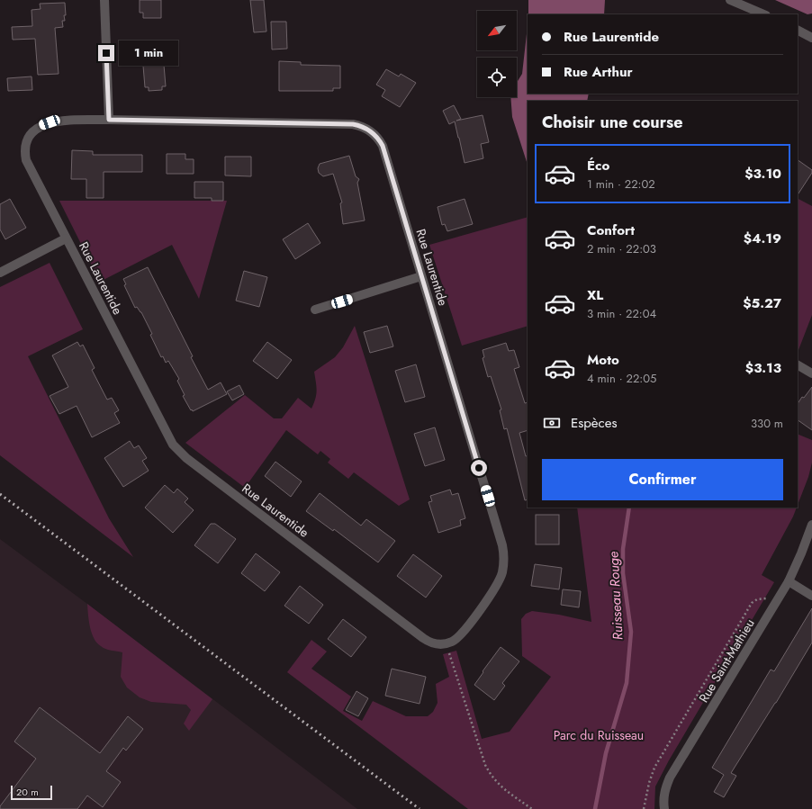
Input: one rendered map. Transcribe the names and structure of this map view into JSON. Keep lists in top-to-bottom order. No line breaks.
{"streets":{"street":["Rue Laurentide","Rue Saint-Mathieu"]},"water":["Ruisseau Rouge"],"parks":["Parc du Ruisseau"],"scale_bar":"20 m","north":"bottom left","page":{"banner":["Rue Laurentide","Rue Arthur"],"bubble":"1 min","heading":"Choisir une course","list":[{"name":"Éco","note":"1 min · 22:02","value":"$3.10"},{"name":"Confort","note":"2 min · 22:03","value":"$4.19"},{"name":"XL","note":"3 min · 22:04","value":"$5.27"},{"name":"Moto","note":"4 min · 22:05","value":"$3.13"}],"pay":["Espèces","330 m"],"buttons":"Confirmer","scale":"20 m"}}
